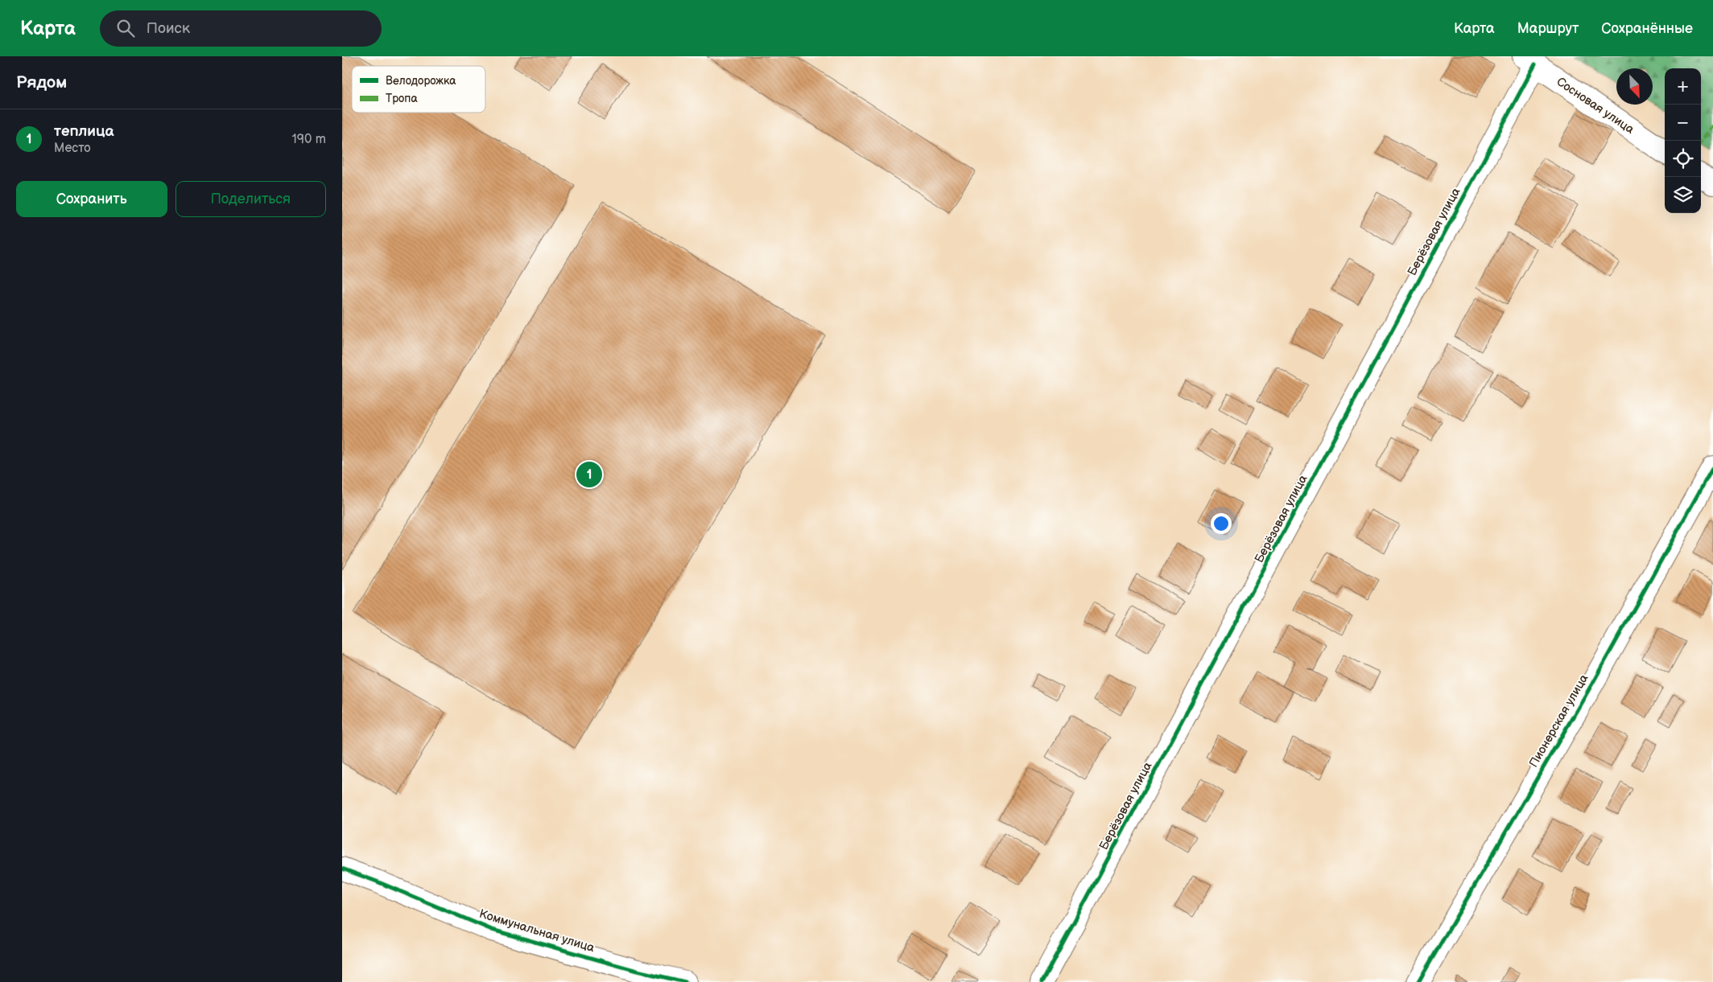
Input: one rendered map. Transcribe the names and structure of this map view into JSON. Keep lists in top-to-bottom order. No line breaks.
{"streets":{"street":["Сосновая улица","Берёзовая улица","Пионерская улица","Коммунальная улица"]},"crossings":[["Сосновая улица","Берёзовая улица"]],"legend":["Велодорожка","Тропа"],"north":"bottom right","page":{"header":"Карта","search":"Поиск","nav":["Карта","Маршрут","Сохранённые"],"heading":"Рядом","map_buttons":["+","−"],"list":[{"mark":"1","name":"теплица","note":"Место","value":"190 m"}],"buttons":["Сохранить","Поделиться"],"pins":"1"}}
